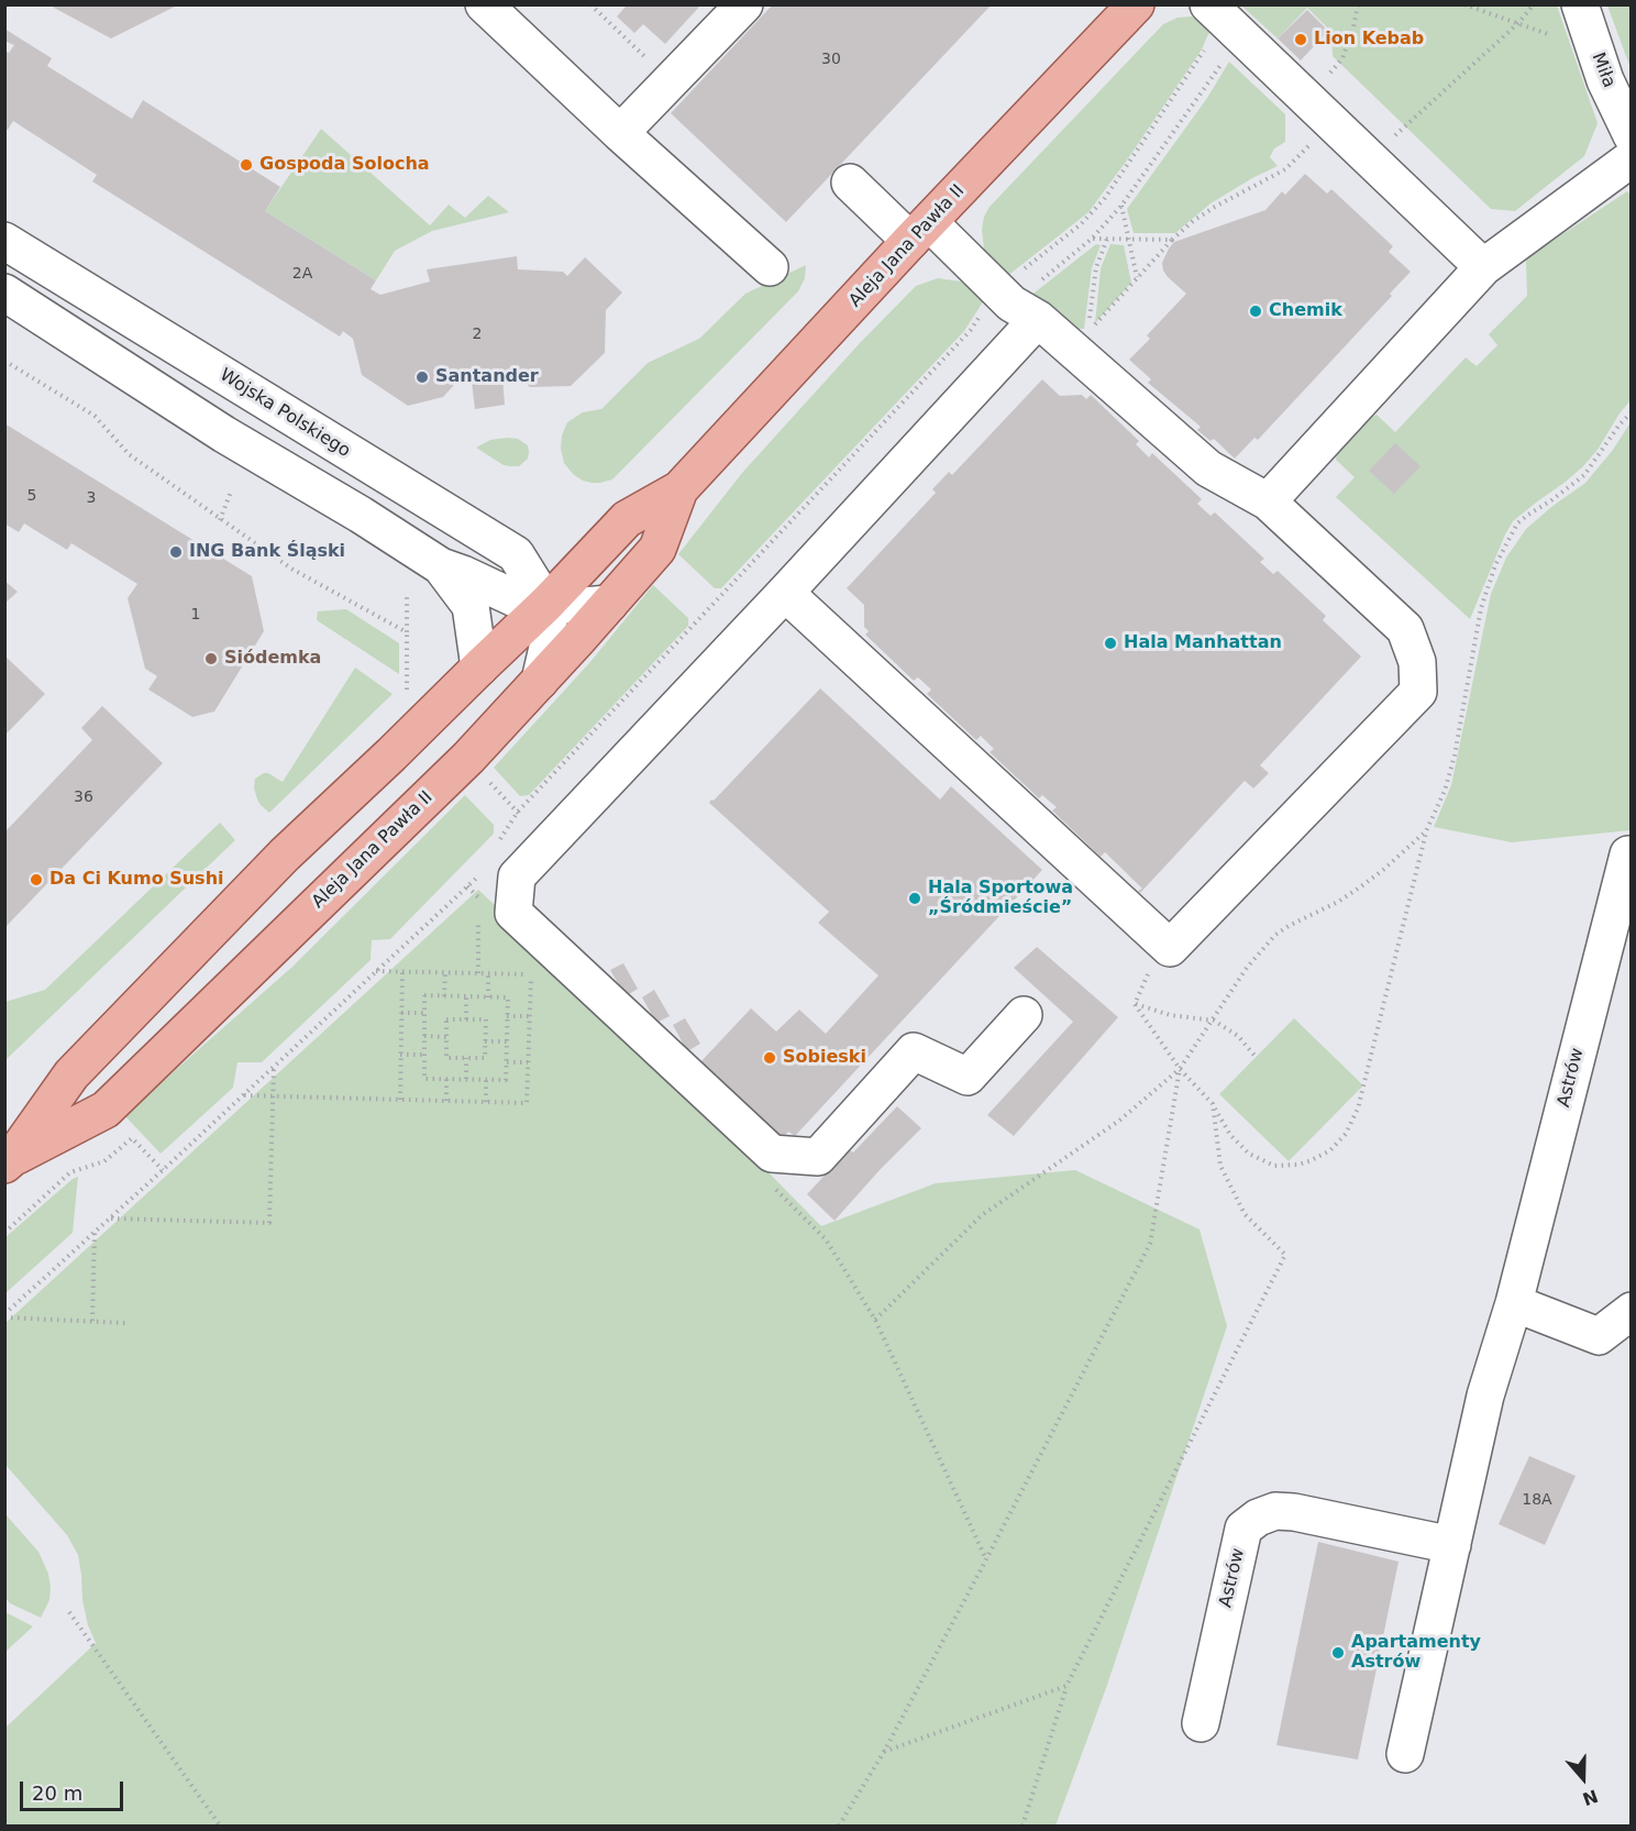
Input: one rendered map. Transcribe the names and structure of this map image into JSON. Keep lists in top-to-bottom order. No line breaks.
{"streets":{"main road":["Aleja Jana Pawła II"],"street":["Miła","Wojska Polskiego","Astrów"]},"crossings":[["Aleja Jana Pawła II","Wojska Polskiego"]],"places":["Lion Kebab","Gospoda Solocha","Chemik","Santander","ING Bank Śląski","Hala Manhattan","Siódemka","Da Ci Kumo Sushi","Hala Sportowa „Śródmieście”","Sobieski","Apartamenty Astrów"],"house_numbers":["30","2A","2","5","3","1","36","18A"],"scale_bar":"20 m","north":"bottom"}
